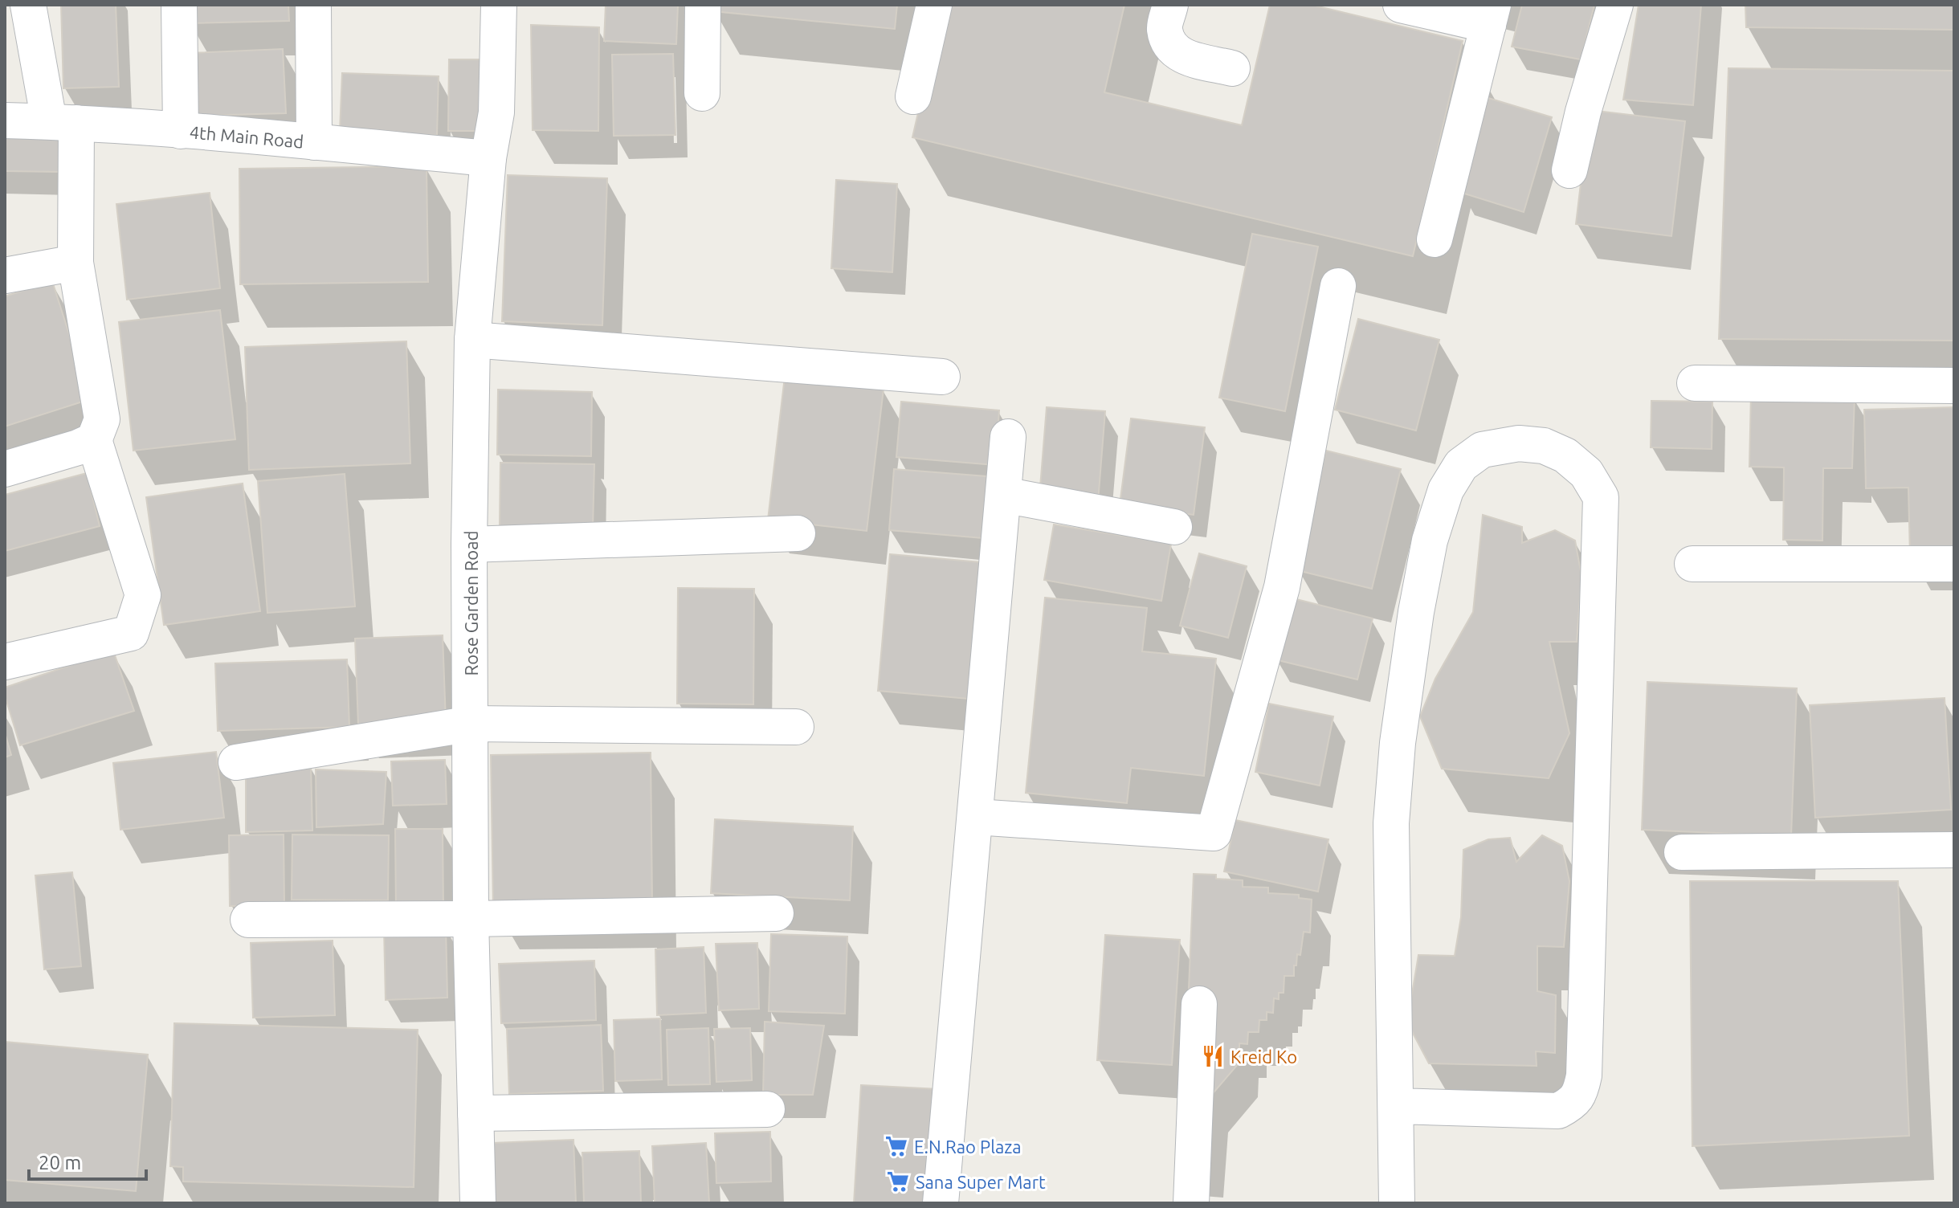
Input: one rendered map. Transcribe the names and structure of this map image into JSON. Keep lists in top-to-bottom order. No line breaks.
{"streets":{"street":["4th Main Road","Rose Garden Road"]},"crossings":[["4th Main Road","Rose Garden Road"]],"places":{"restaurant":["Kreid Ko"],"supermarket":["E.N.Rao Plaza","Sana Super Mart"]},"scale_bar":"20 m"}
